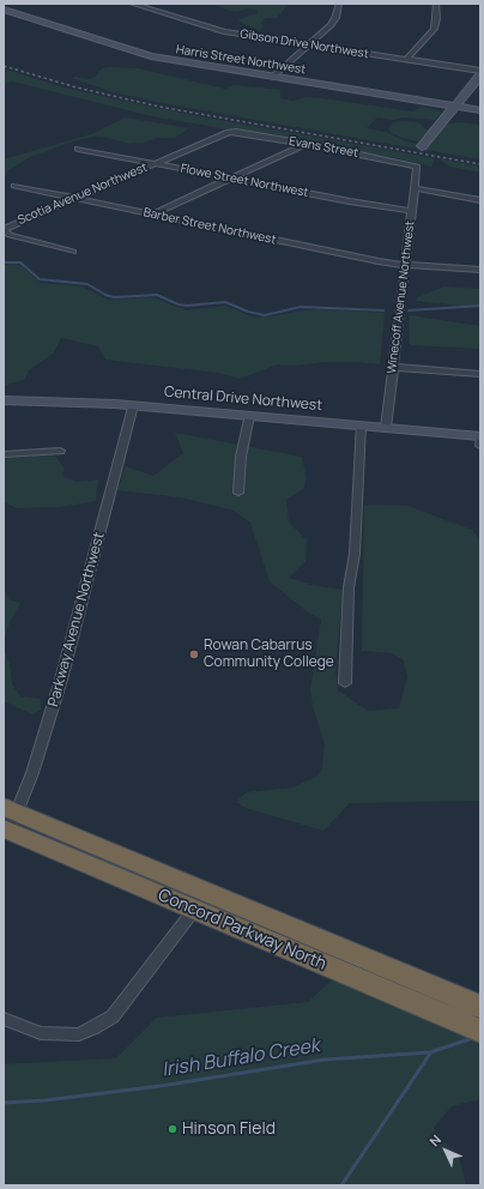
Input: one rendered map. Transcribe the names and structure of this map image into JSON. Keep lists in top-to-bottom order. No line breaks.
{"streets":{"highway":["Concord Parkway North"],"street":["Gibson Drive Northwest","Harris Street Northwest","Evans Street","Flowe Street Northwest","Scotia Avenue Northwest","Barber Street Northwest","Winecoff Avenue Northwest","Central Drive Northwest","Parkway Avenue Northwest"]},"crossings":[["Evans Street","Scotia Avenue Northwest"],["Evans Street","Winecoff Avenue Northwest"],["Flowe Street Northwest","Scotia Avenue Northwest"],["Flowe Street Northwest","Winecoff Avenue Northwest"],["Scotia Avenue Northwest","Barber Street Northwest"],["Barber Street Northwest","Winecoff Avenue Northwest"],["Winecoff Avenue Northwest","Central Drive Northwest"],["Central Drive Northwest","Parkway Avenue Northwest"],["Parkway Avenue Northwest","Concord Parkway North"]],"water":["Irish Buffalo Creek"],"places":["Rowan Cabarrus Community College","Hinson Field"],"north":"top left"}
